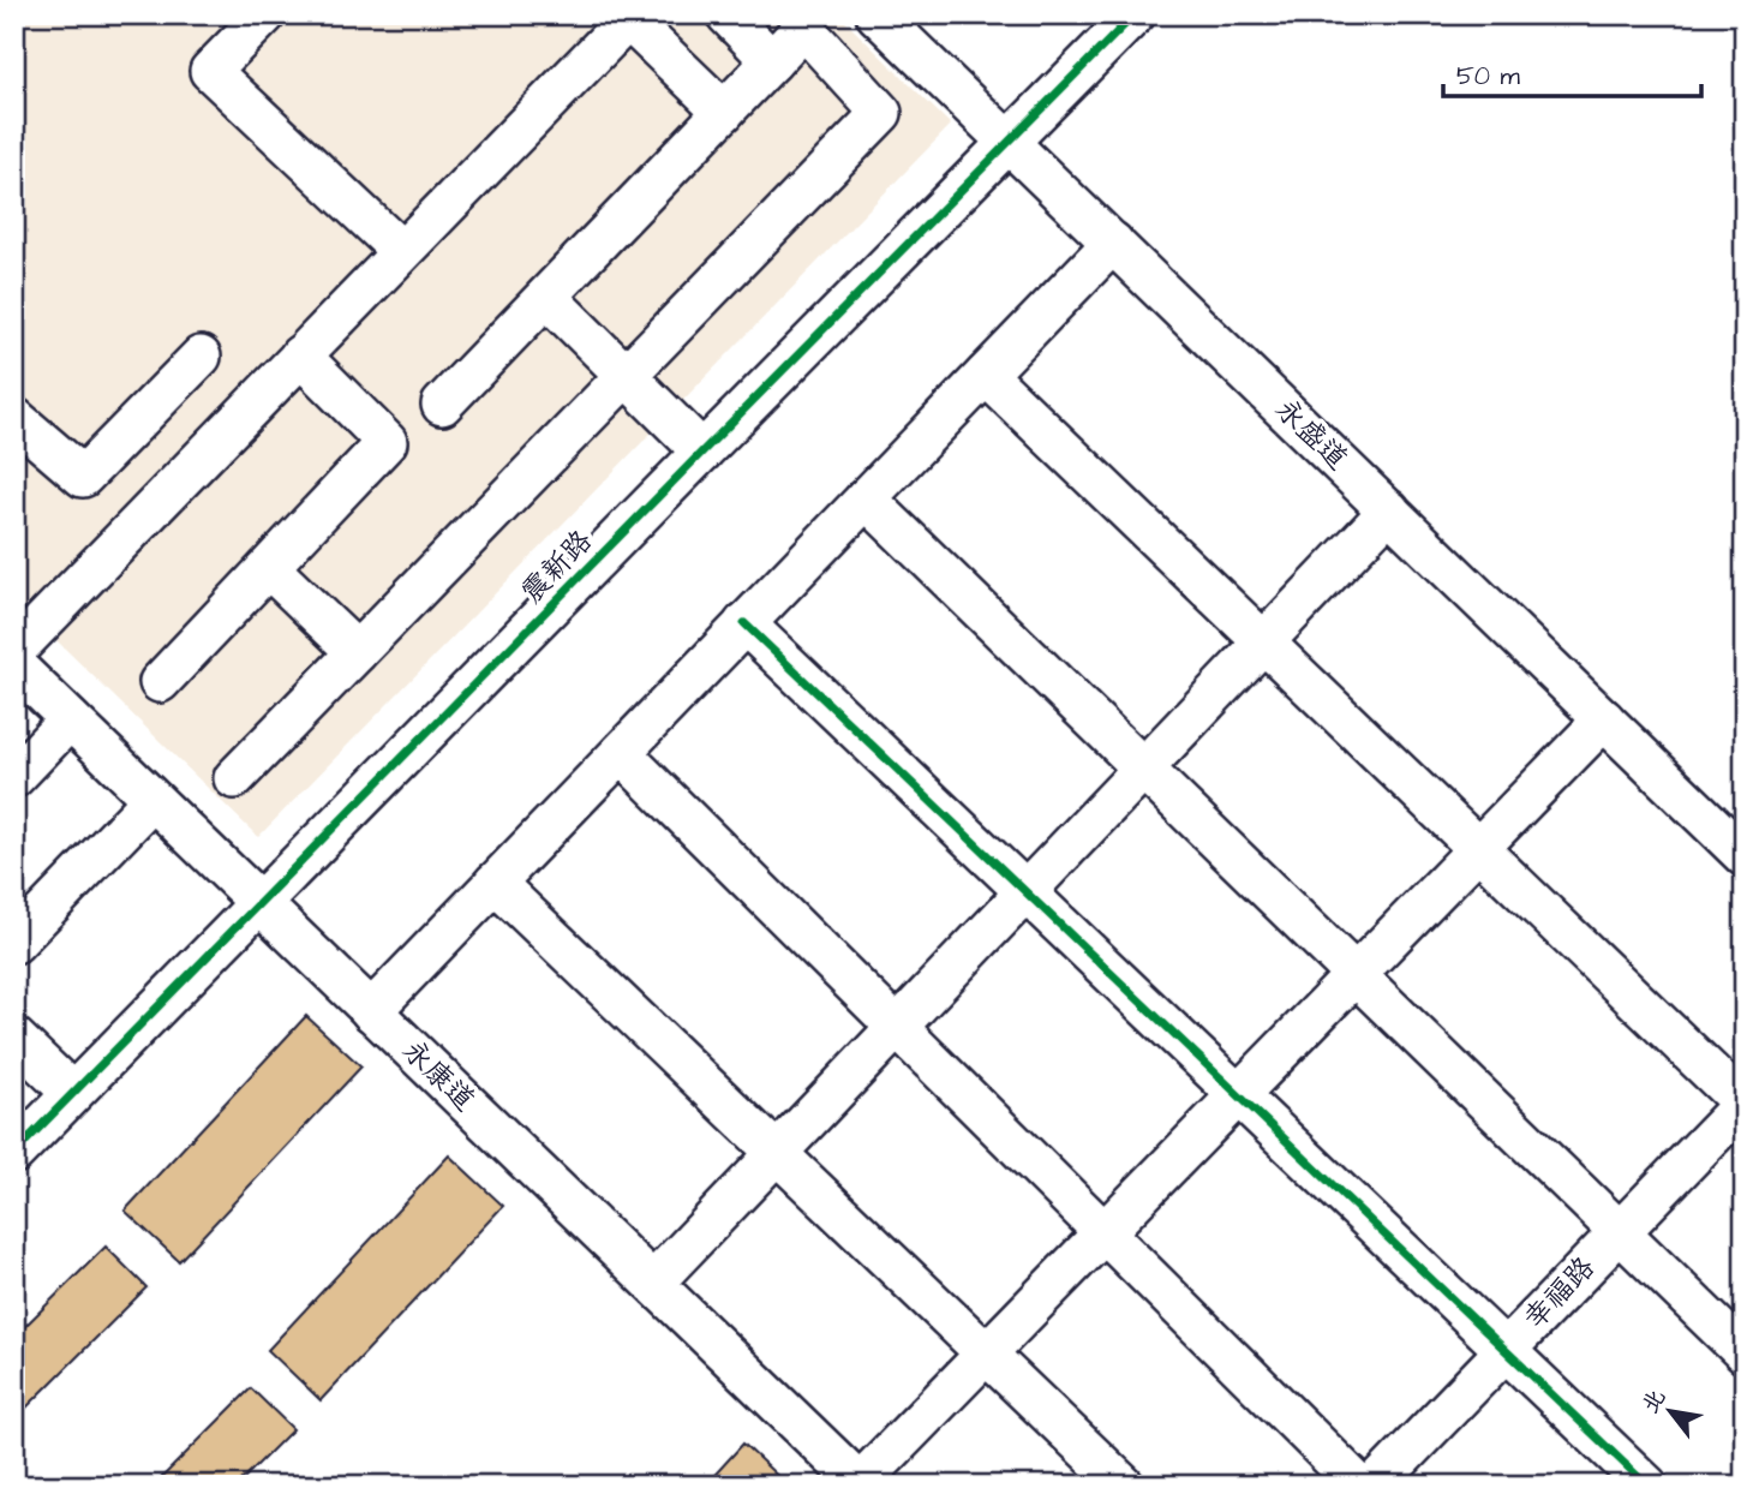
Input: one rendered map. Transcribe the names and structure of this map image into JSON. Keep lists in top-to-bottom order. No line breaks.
{"streets":{"street":["永盛道","震新路","永康道","幸福路"]},"crossings":[["永盛道","震新路"],["震新路","永康道"]],"scale_bar":"50 m","north":"top left"}
